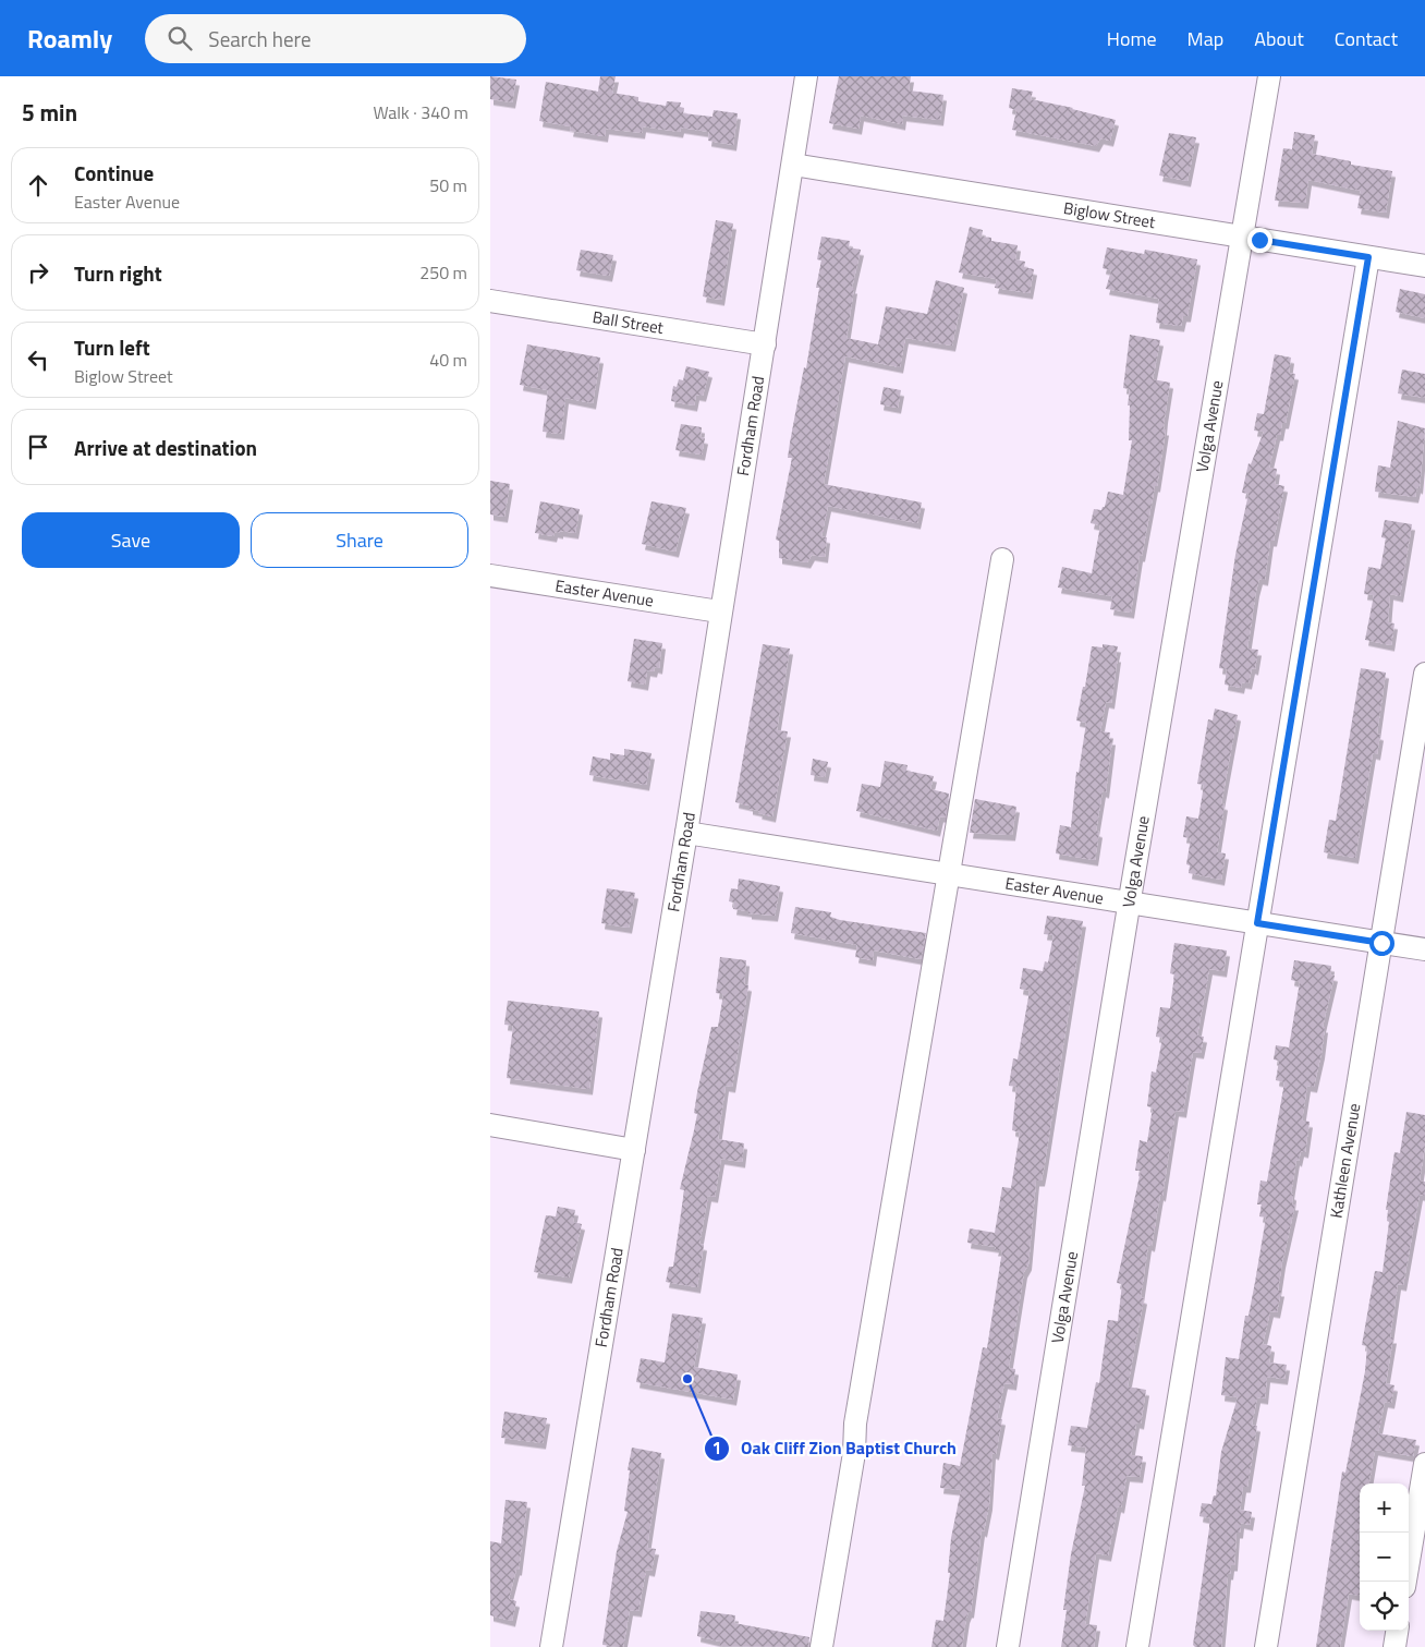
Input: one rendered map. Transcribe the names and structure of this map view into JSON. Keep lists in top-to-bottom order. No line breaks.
{"streets":{"street":["Biglow Street","Ball Street","Fordham Road","Volga Avenue","Easter Avenue","Kathleen Avenue"]},"crossings":[["Biglow Street","Fordham Road"],["Biglow Street","Volga Avenue"],["Ball Street","Fordham Road"],["Fordham Road","Easter Avenue"],["Volga Avenue","Easter Avenue"],["Easter Avenue","Kathleen Avenue"]],"places":["Oak Cliff Zion Baptist Church"],"page":{"header":"Roamly","search":"Search here","nav":["Home","Map","About","Contact"],"heading":["5 min","Walk · 340 m"],"list":[["Continue","Easter Avenue","50 m"],["Turn right","250 m"],["Turn left","Biglow Street","40 m"],"Arrive at destination"],"buttons":["Save","Share"],"map_buttons":["+","−"]}}
